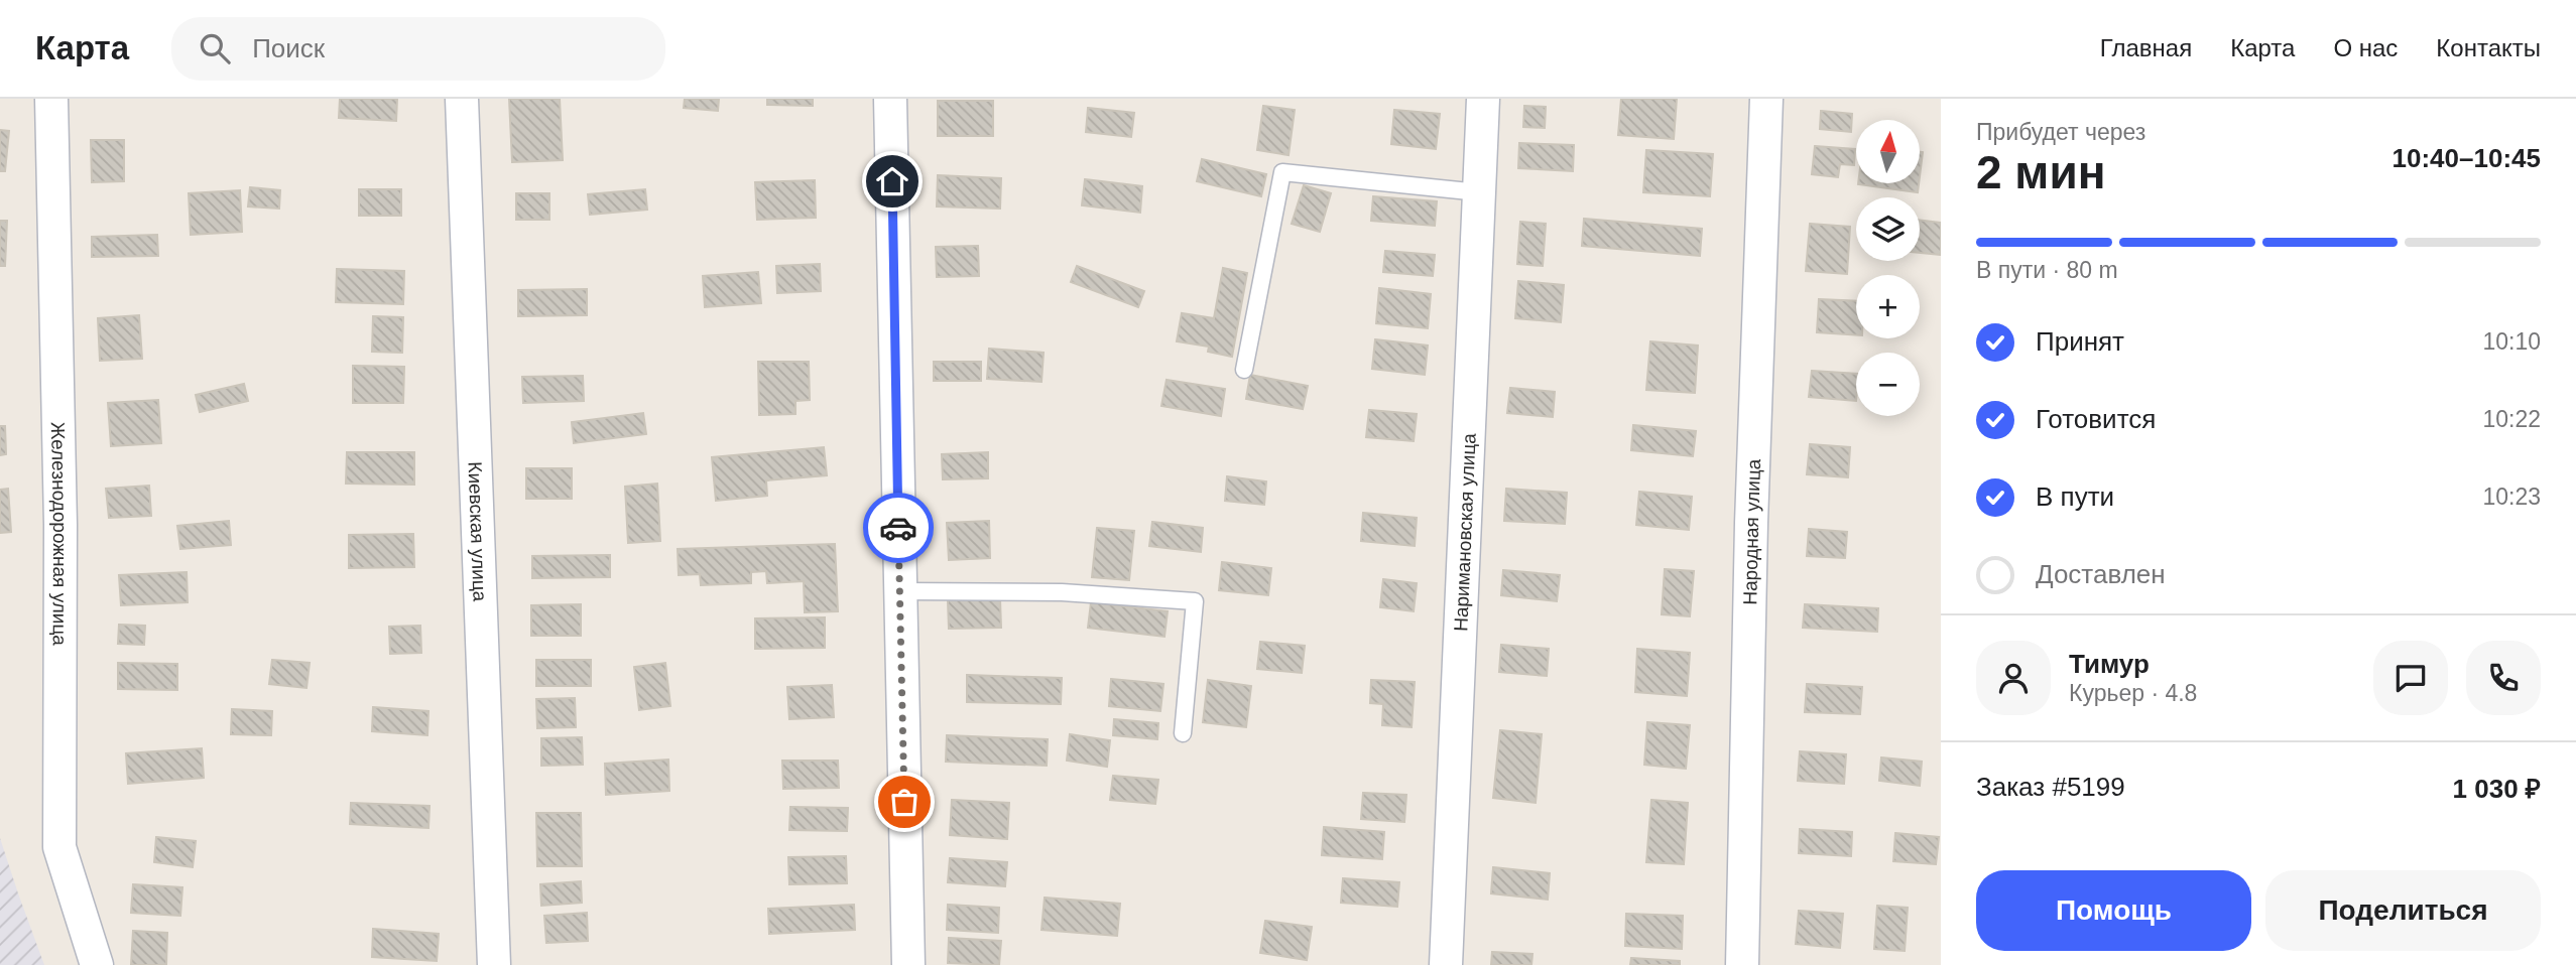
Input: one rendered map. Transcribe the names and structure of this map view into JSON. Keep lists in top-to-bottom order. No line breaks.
{"streets":{"street":["Киевская улица","Наримановская улица","Народная улица","Железнодорожная улица"]},"north":"top","page":{"header":"Карта","search":"Поиск","nav":["Главная","Карта","О нас","Контакты"],"heading":["2 мин","Прибудет через","10:40–10:45"],"panel":["Тимур","Курьер · 4.8","Заказ #5199","1 030 ₽"],"map_buttons":["+","−"],"bar":"В пути · 80 m","list":[["Принят","10:10"],["Готовится","10:22"],["В пути","10:23"],"Доставлен"],"buttons":["Помощь","Поделиться"]}}
